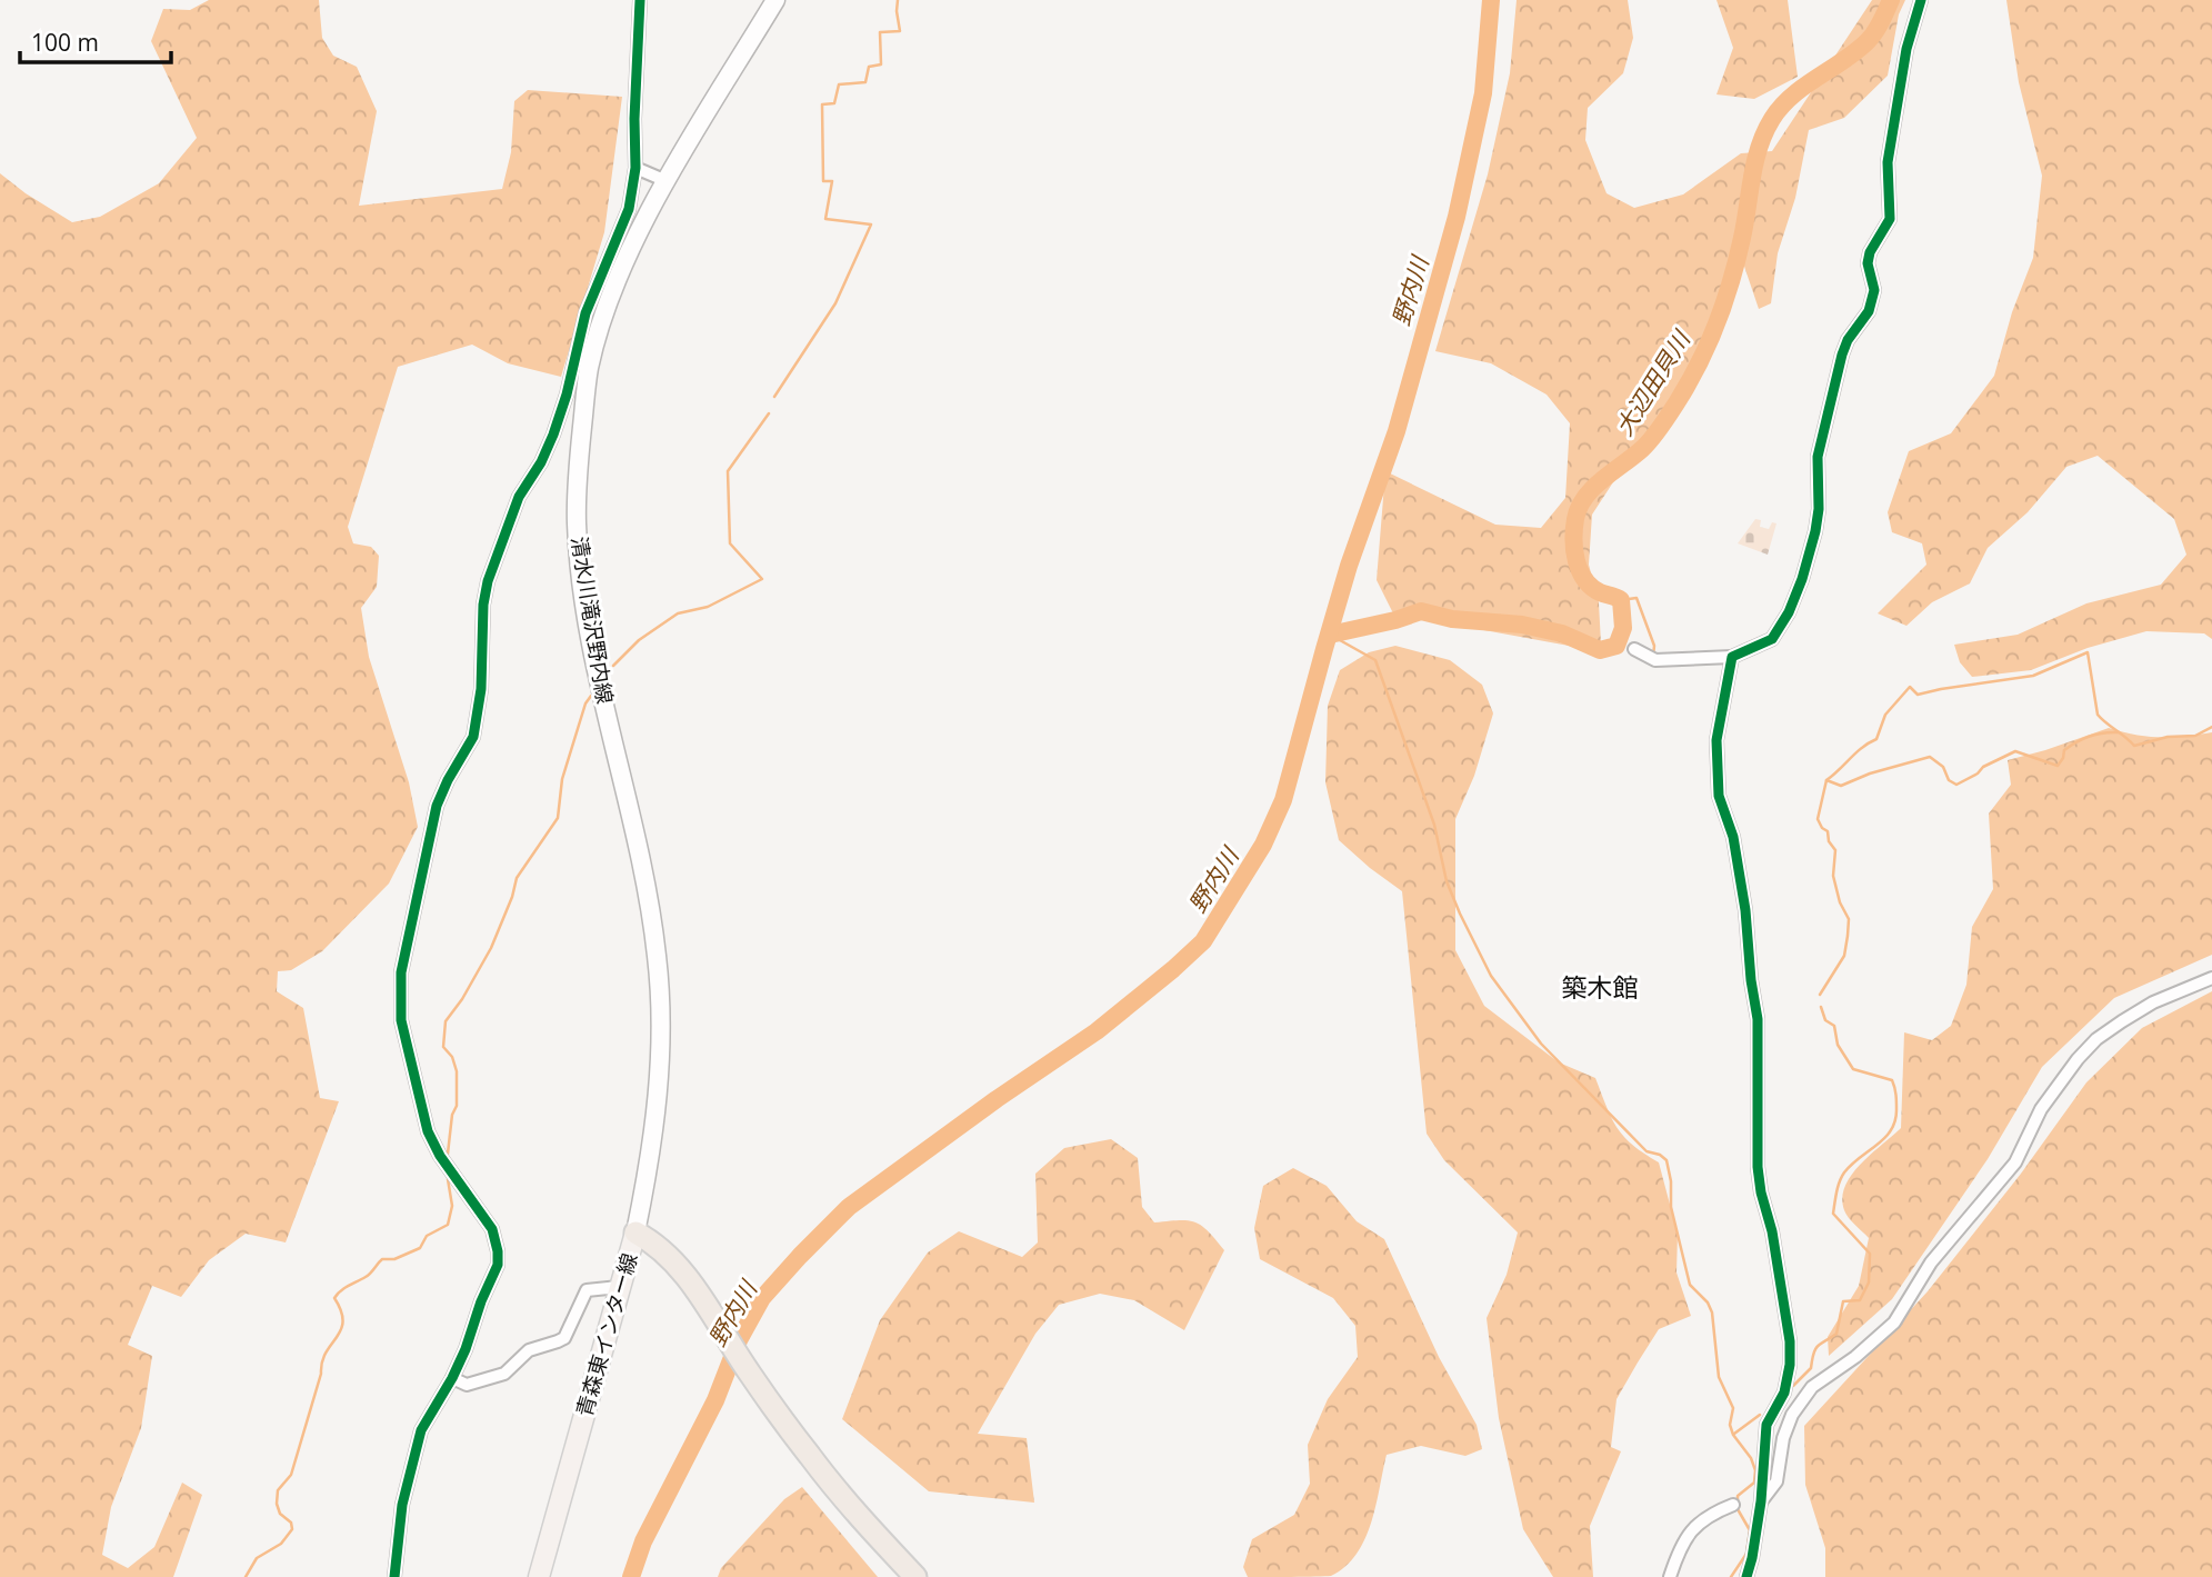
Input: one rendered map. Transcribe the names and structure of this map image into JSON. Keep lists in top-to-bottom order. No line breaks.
{"streets":{"highway":["青森東インター線"],"main road":["清水川滝沢野内線"]},"crossings":[["清水川滝沢野内線","青森東インター線"]],"districts":["築木館"],"water":["野内川","大辺田貝川"],"scale_bar":"100 m"}
